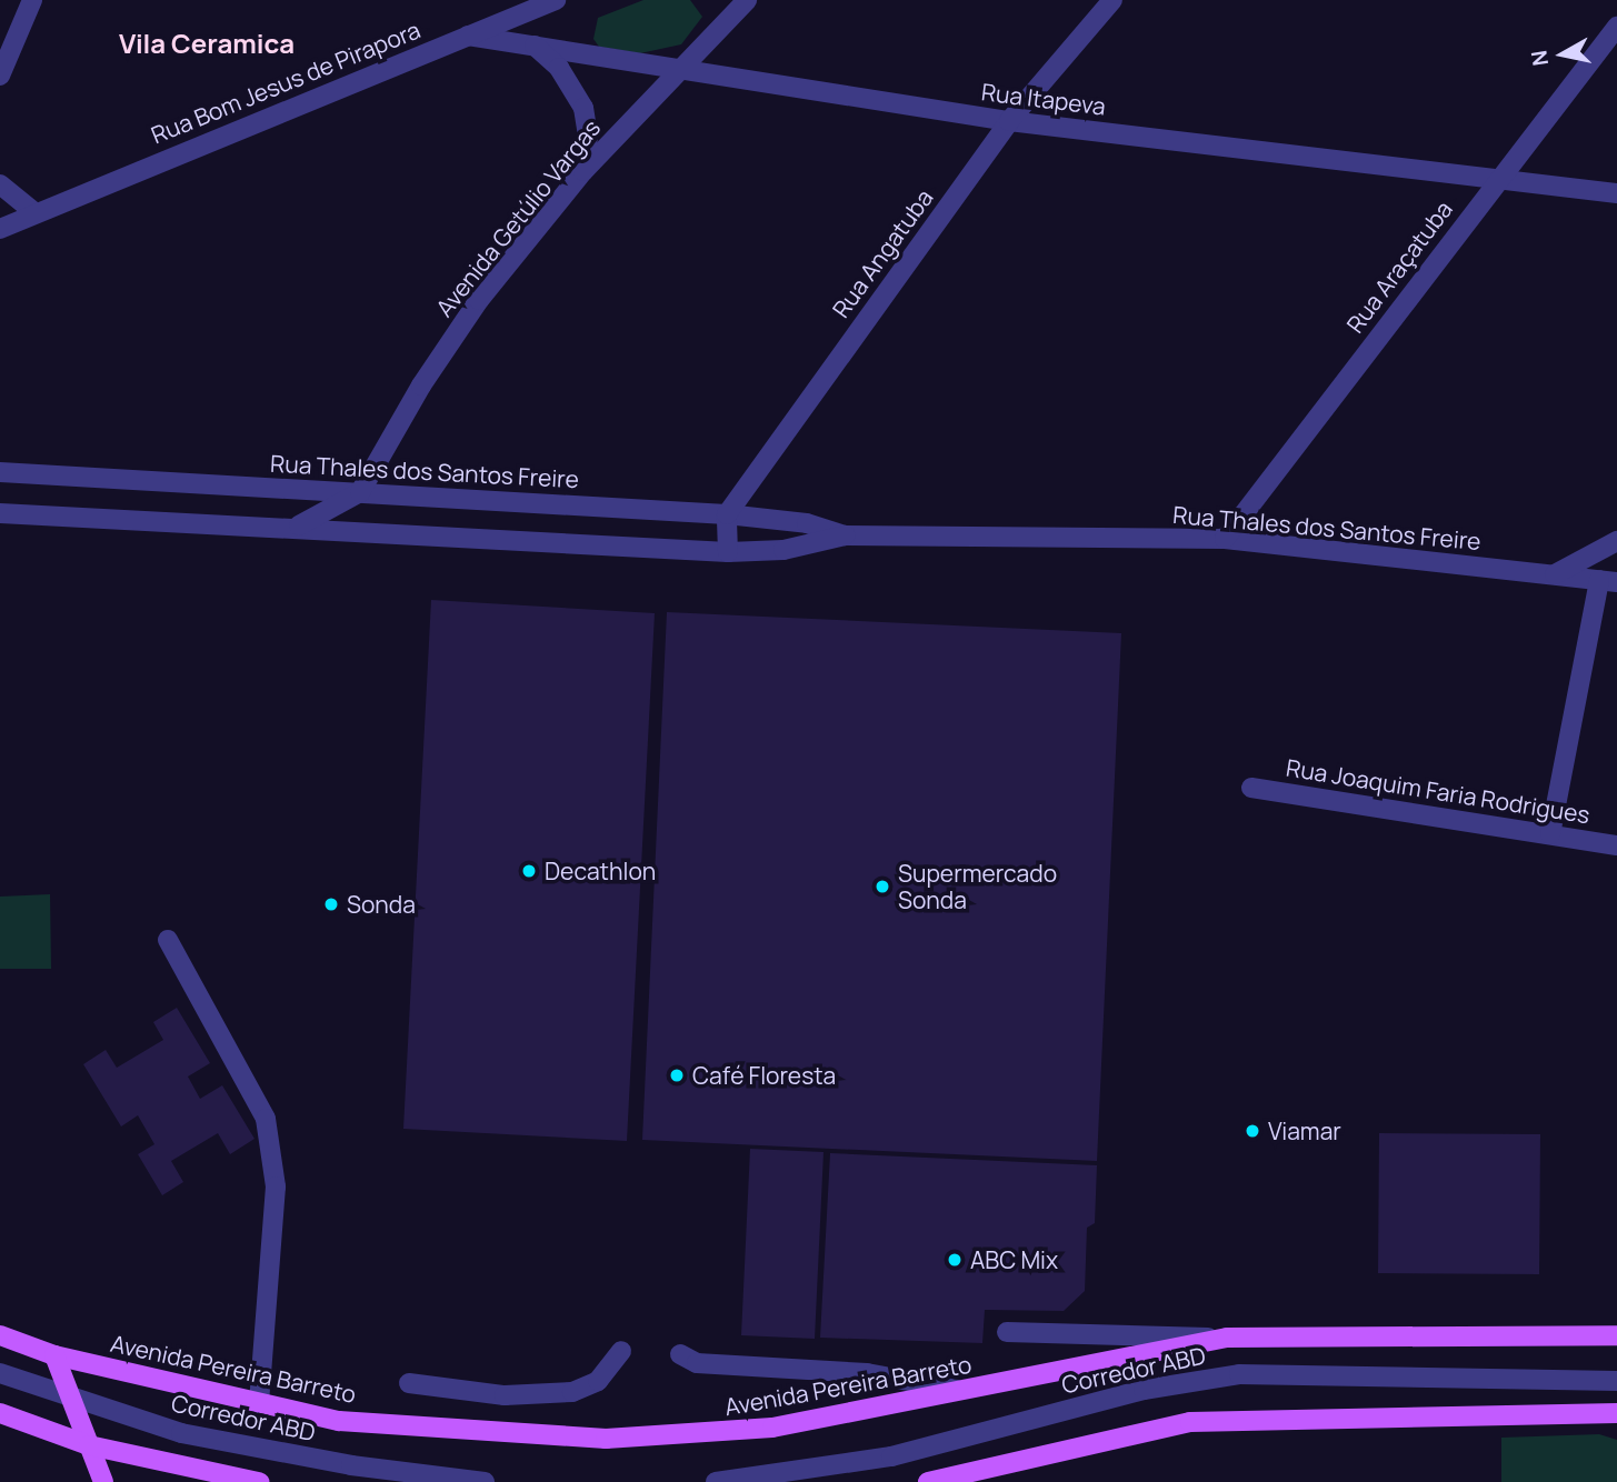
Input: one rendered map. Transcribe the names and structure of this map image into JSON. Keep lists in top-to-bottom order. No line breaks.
{"streets":{"main road":["Avenida Pereira Barreto"],"street":["Rua Bom Jesus de Pirapora","Rua Itapeva","Avenida Getúlio Vargas","Rua Angatuba","Rua Araçatuba","Rua Thales dos Santos Freire","Rua Joaquim Faria Rodrigues","Corredor ABD"]},"crossings":[["Rua Bom Jesus de Pirapora","Rua Itapeva"],["Rua Itapeva","Avenida Getúlio Vargas"],["Rua Itapeva","Rua Angatuba"],["Rua Itapeva","Rua Araçatuba"],["Avenida Getúlio Vargas","Rua Thales dos Santos Freire"],["Rua Angatuba","Rua Thales dos Santos Freire"],["Rua Araçatuba","Rua Thales dos Santos Freire"]],"districts":["Vila Ceramica"],"places":["Decathlon","Supermercado Sonda","Sonda","Café Floresta","Viamar","ABC Mix"],"north":"left"}
